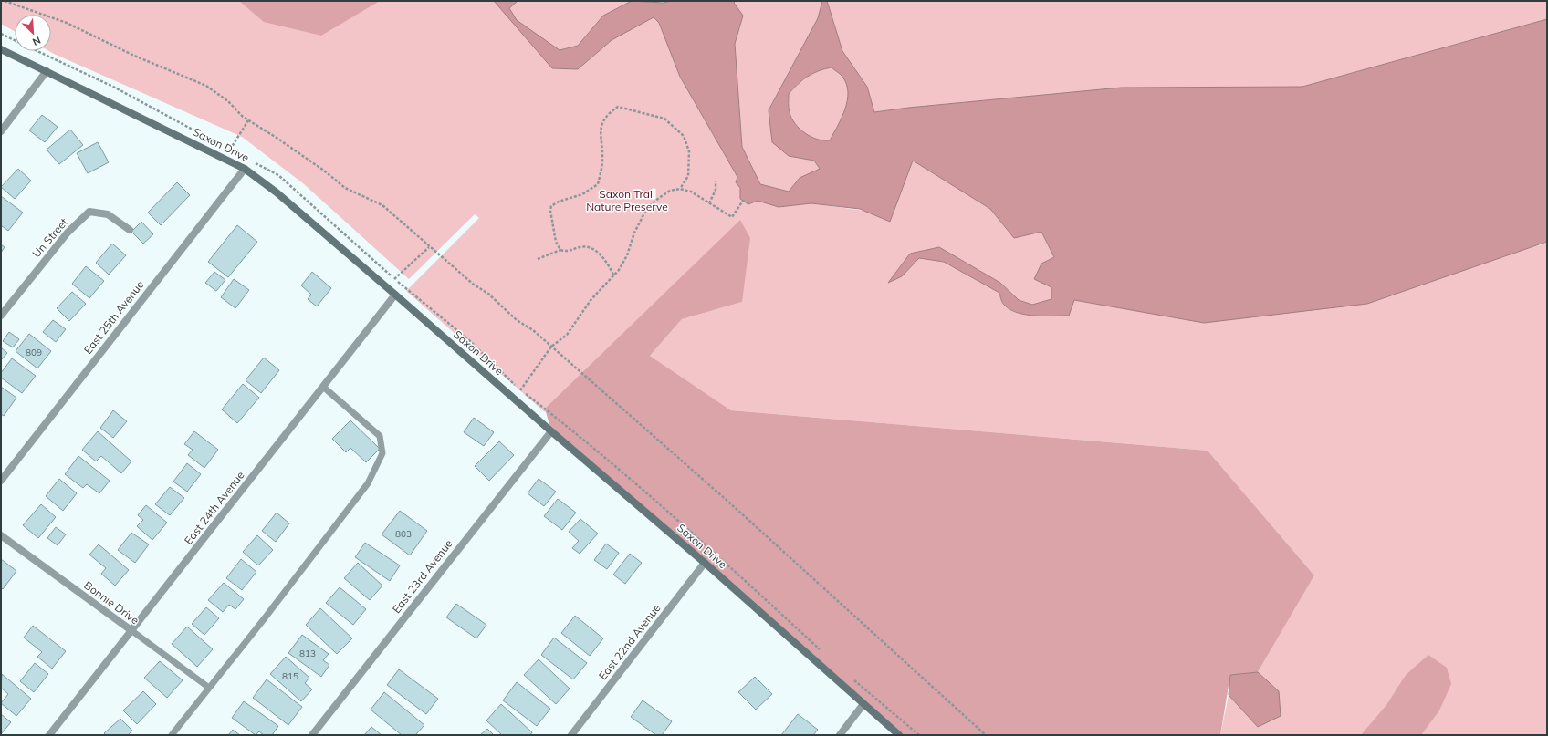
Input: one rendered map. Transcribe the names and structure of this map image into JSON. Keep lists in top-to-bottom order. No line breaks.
{"streets":{"street":["Saxon Drive","Un Street","East 25th Avenue","East 24th Avenue","East 23rd Avenue","Bonnie Drive","East 22nd Avenue"]},"crossings":[["Saxon Drive","East 25th Avenue"],["Saxon Drive","East 24th Avenue"],["Saxon Drive","East 23rd Avenue"],["Saxon Drive","East 22nd Avenue"],["East 24th Avenue","Bonnie Drive"]],"parks":["Saxon Trail Nature Preserve"],"house_numbers":["809","803","813","815"],"north":"bottom right"}
